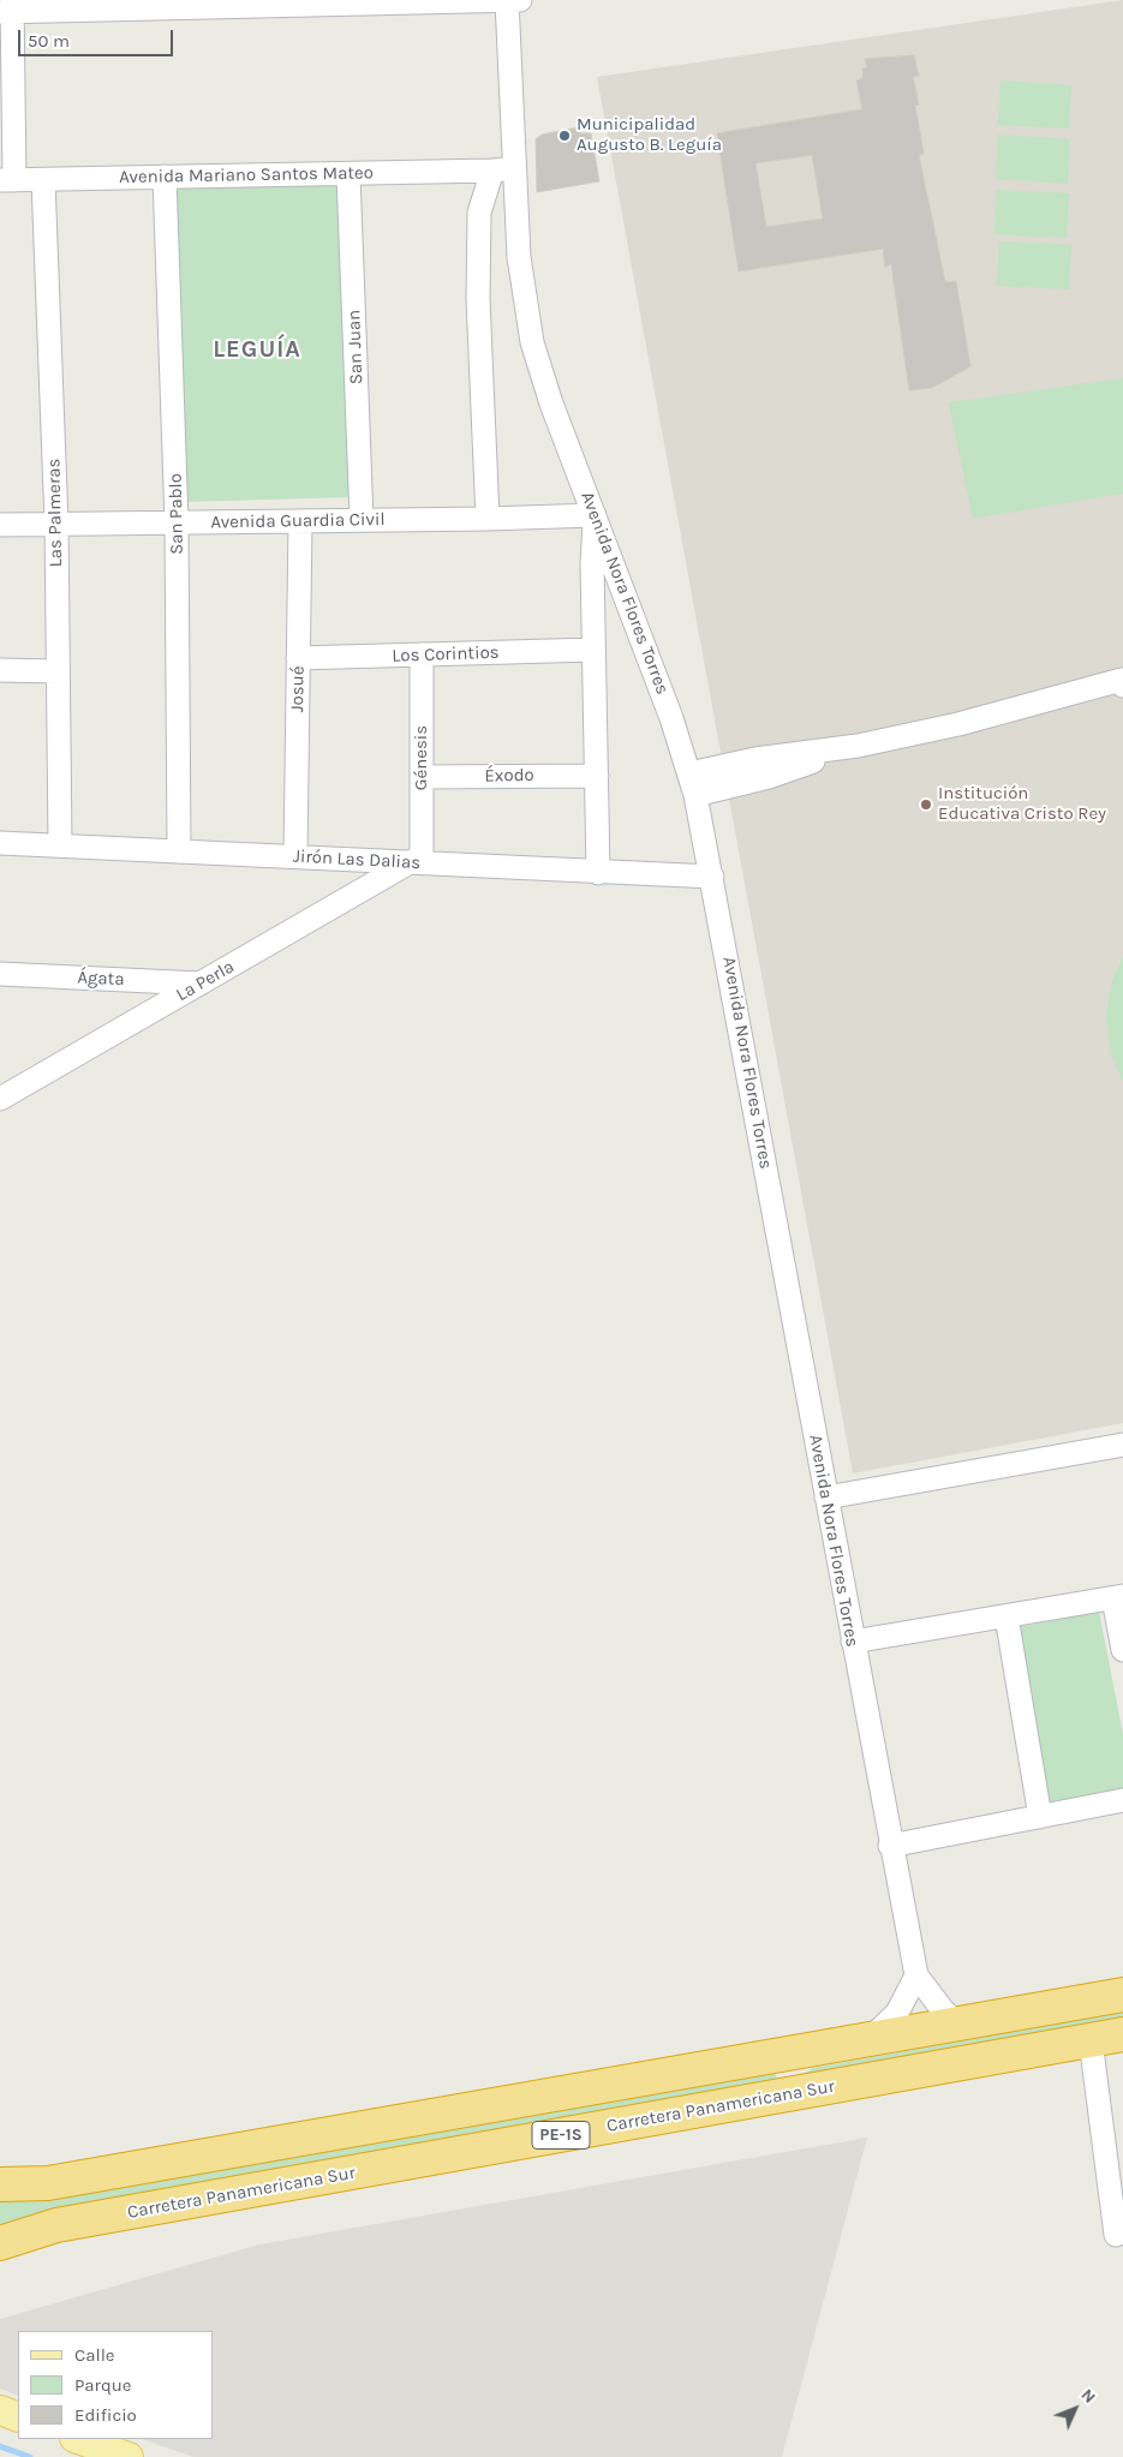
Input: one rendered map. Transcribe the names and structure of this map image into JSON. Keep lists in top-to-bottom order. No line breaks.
{"streets":{"highway":["Carretera Panamericana Sur","PE-1S"],"street":["Avenida Mariano Santos Mateo","San Juan","Las Palmeras","San Pablo","Avenida Guardia Civil","Avenida Nora Flores Torres","Los Corintios","Josué","Génesis","Éxodo","Jirón Las Dalias","Ágata","La Perla"]},"crossings":[["Avenida Mariano Santos Mateo","San Juan"],["Avenida Mariano Santos Mateo","Las Palmeras"],["Avenida Mariano Santos Mateo","San Pablo"],["San Juan","Avenida Guardia Civil"],["Las Palmeras","Avenida Guardia Civil"],["Las Palmeras","Jirón Las Dalias"],["San Pablo","Avenida Guardia Civil"],["San Pablo","Jirón Las Dalias"],["Avenida Guardia Civil","Avenida Nora Flores Torres"],["Avenida Guardia Civil","Josué"],["Avenida Nora Flores Torres","Jirón Las Dalias"],["Avenida Nora Flores Torres","PE-1S"],["Los Corintios","Josué"],["Los Corintios","Génesis"],["Josué","Jirón Las Dalias"],["Génesis","Éxodo"],["Génesis","Jirón Las Dalias"],["Génesis","La Perla"],["Jirón Las Dalias","La Perla"],["Ágata","La Perla"]],"districts":["LEGUÍA"],"places":["Municipalidad Augusto B. Leguía","Institución Educativa Cristo Rey"],"legend":["Calle","Parque","Edificio"],"scale_bar":"50 m","north":"top right"}
